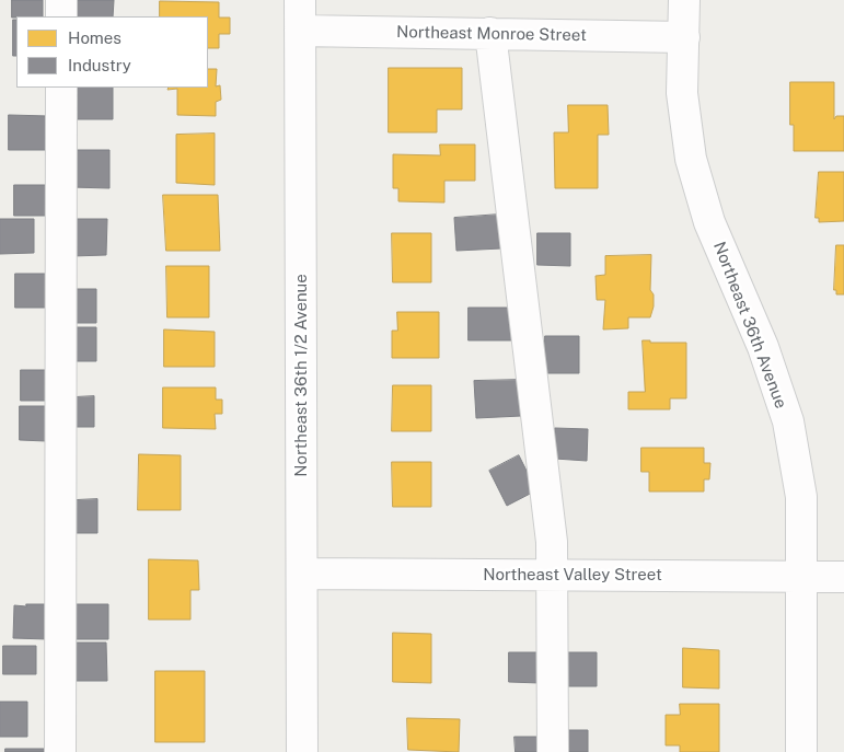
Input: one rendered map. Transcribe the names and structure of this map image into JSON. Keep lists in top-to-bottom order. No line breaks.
{"streets":{"street":["Northeast Monroe Street","Northeast 36th Avenue","Northeast 36th 1/2 Avenue","Northeast Valley Street"]},"crossings":[["Northeast Monroe Street","Northeast 36th Avenue"],["Northeast Monroe Street","Northeast 36th 1/2 Avenue"],["Northeast 36th Avenue","Northeast Valley Street"],["Northeast 36th 1/2 Avenue","Northeast Valley Street"]],"legend":["Homes","Industry"]}
